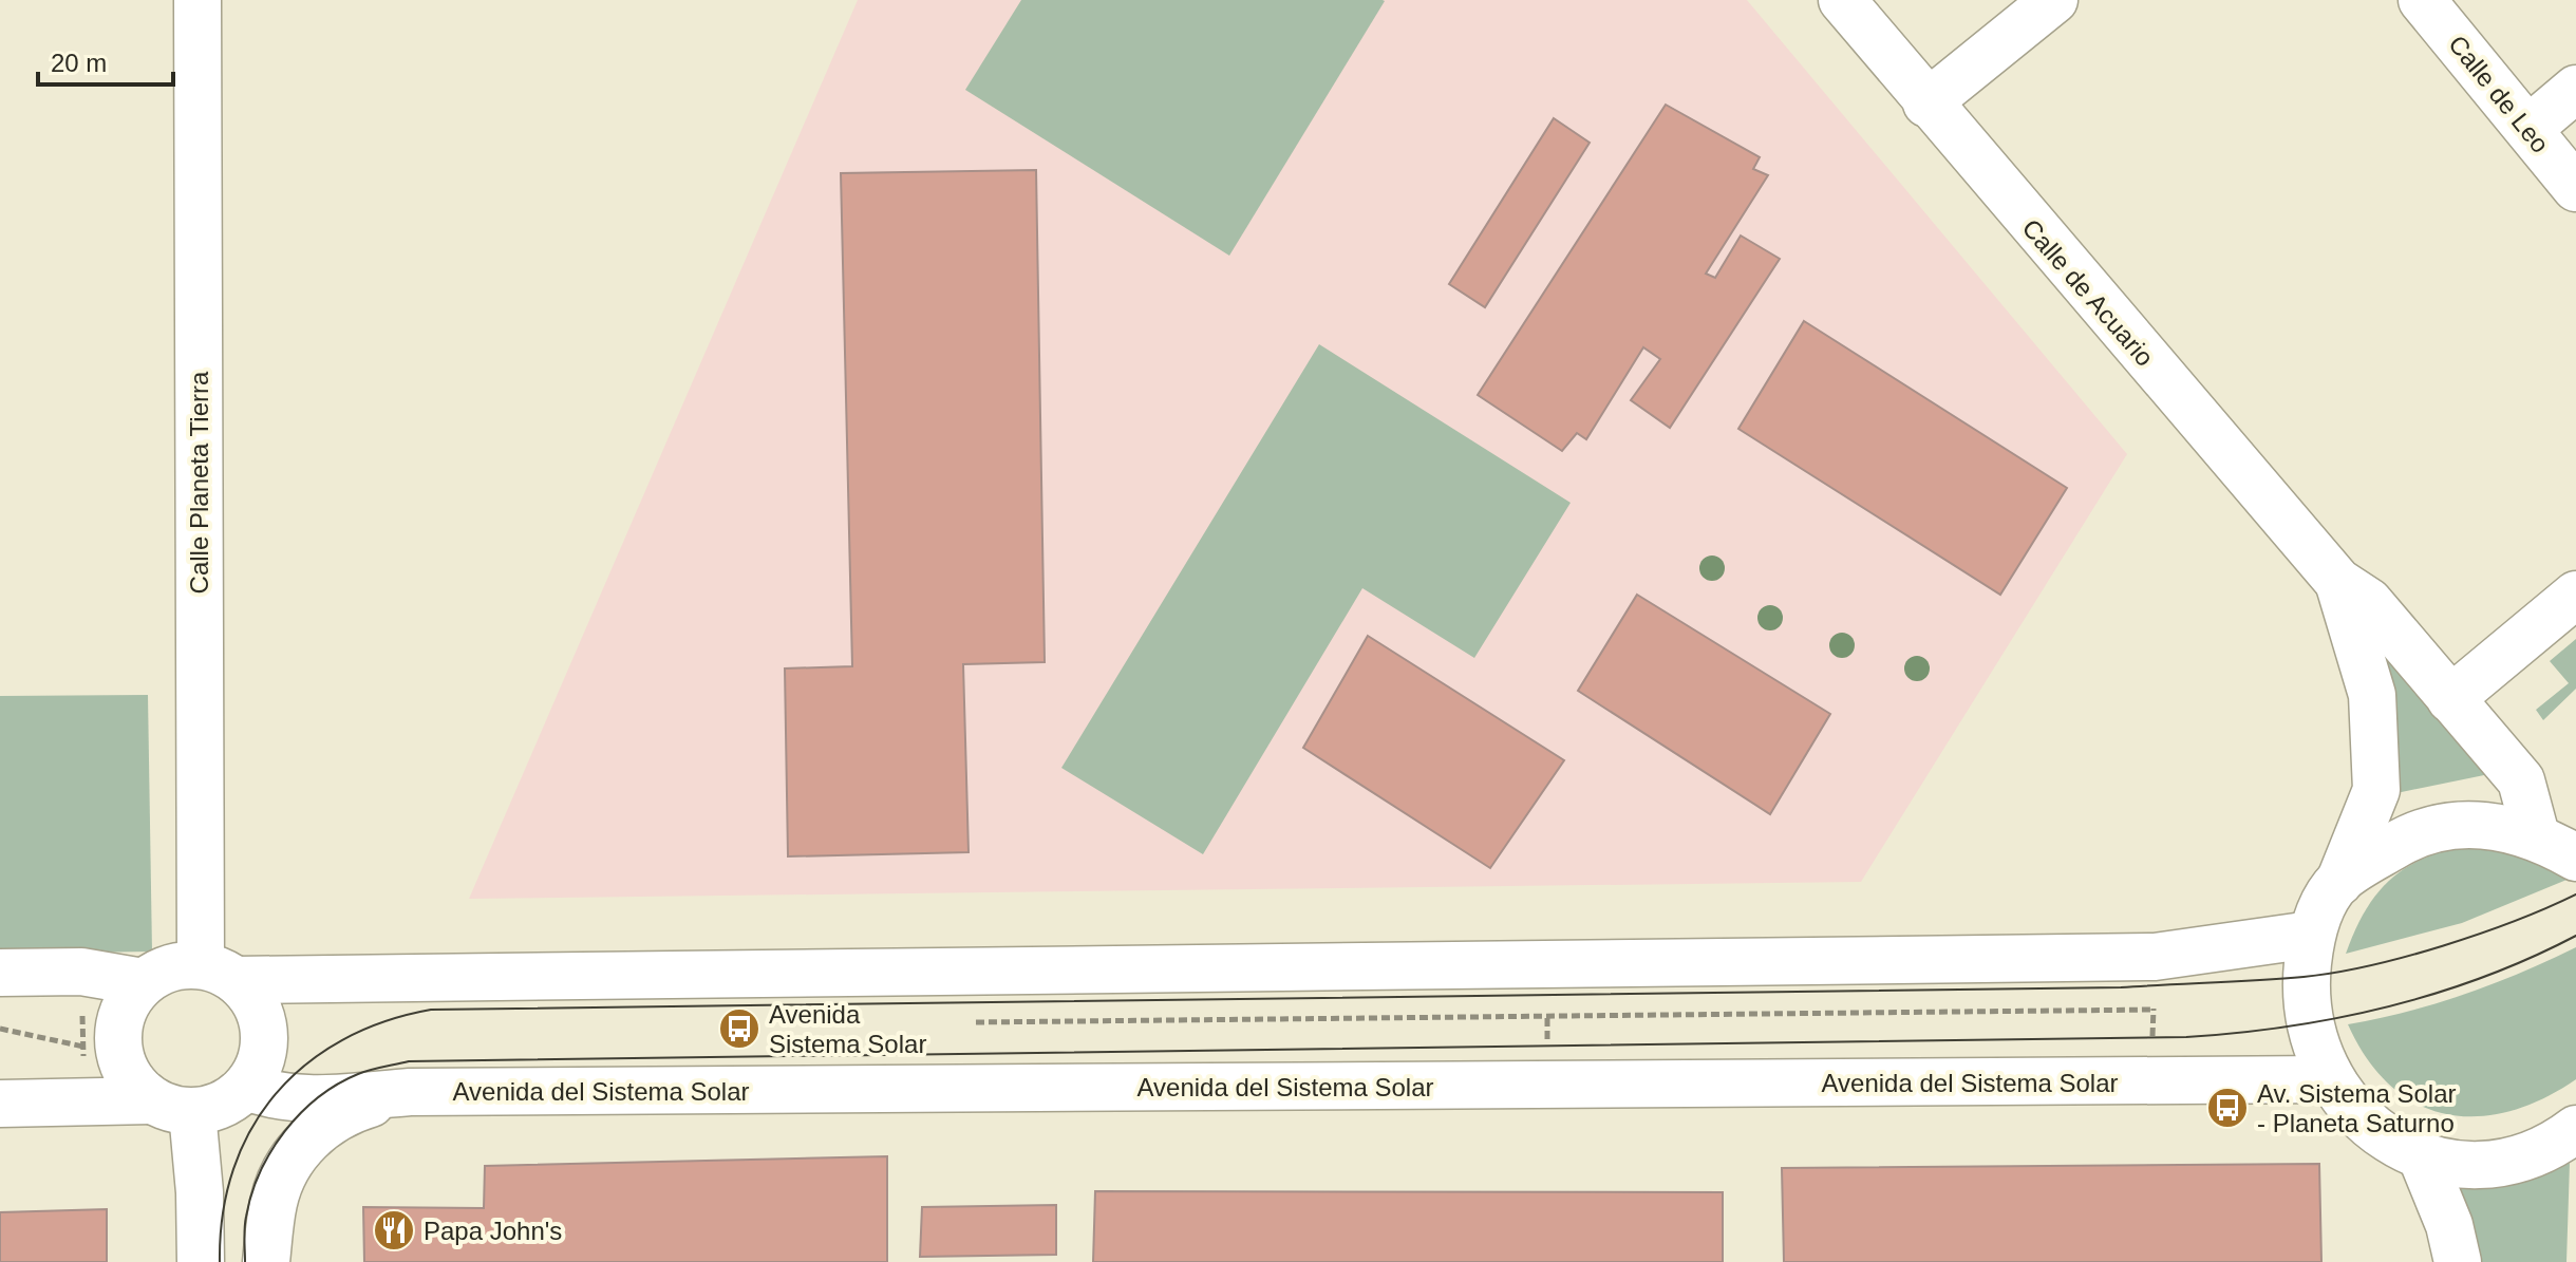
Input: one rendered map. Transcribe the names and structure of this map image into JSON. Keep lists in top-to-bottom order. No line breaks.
{"streets":{"street":["Calle de Leo","Calle de Acuario","Calle Planeta Tierra","Avenida del Sistema Solar"]},"crossings":[["Calle Planeta Tierra","Avenida del Sistema Solar"]],"places":{"bus stop":["Avenida Sistema Solar","Av. Sistema Solar - Planeta Saturno"],"restaurant":["Papa John's"]},"scale_bar":"20 m"}
